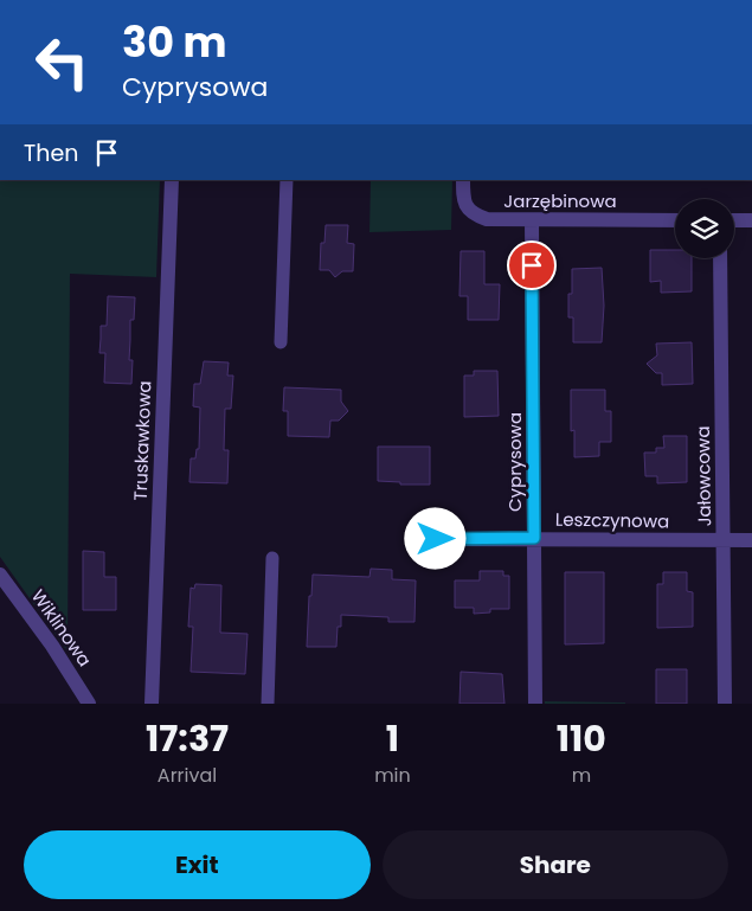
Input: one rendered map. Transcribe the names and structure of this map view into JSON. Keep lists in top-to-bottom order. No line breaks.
{"streets":{"street":["Jarzębinowa","Truskawkowa","Cyprysowa","Jałowcowa","Leszczynowa","Wiklinowa"]},"crossings":[["Jarzębinowa","Cyprysowa"],["Cyprysowa","Leszczynowa"],["Jałowcowa","Leszczynowa"]],"page":{"turn":["30 m","Cyprysowa"],"then":"Then","eta":["17:37","Arrival","1","min","110","m"],"buttons":["Exit","Share"]}}
